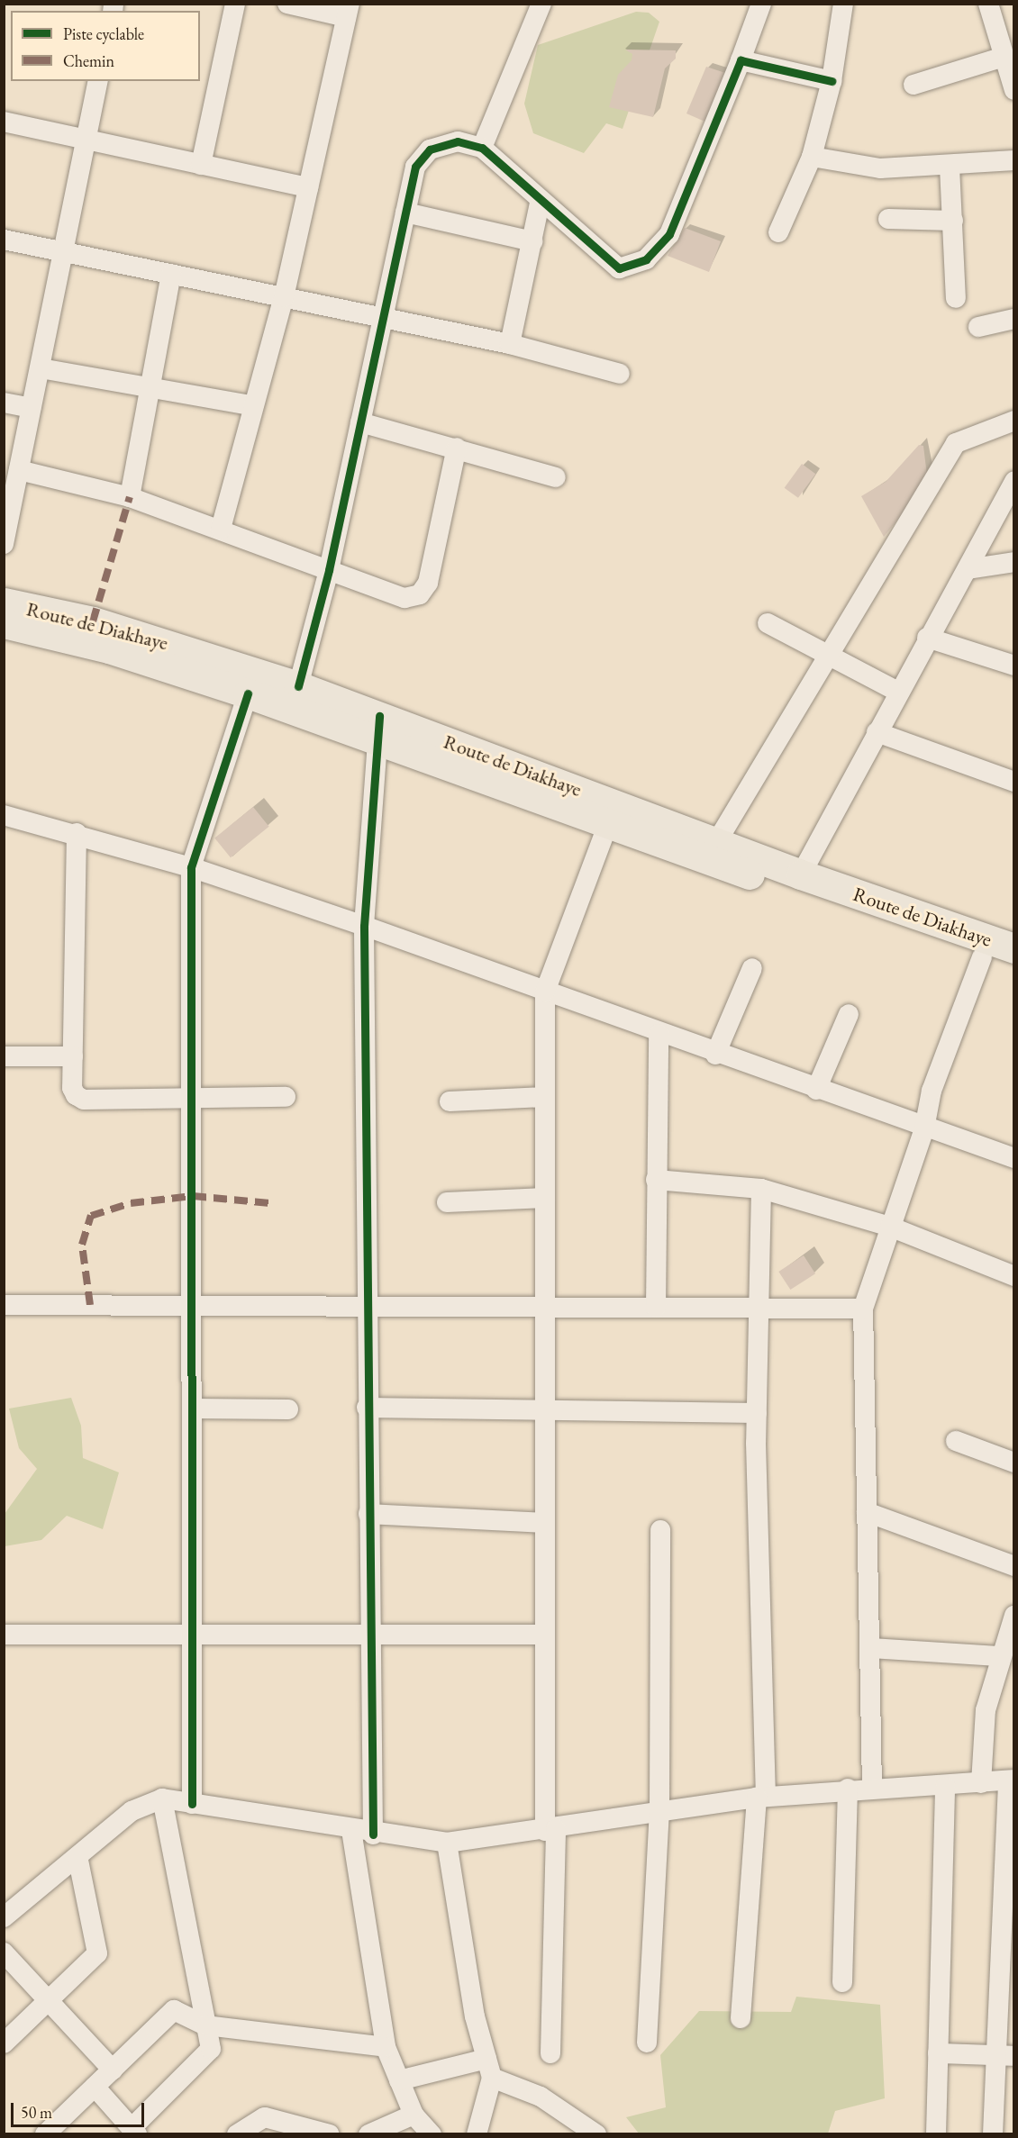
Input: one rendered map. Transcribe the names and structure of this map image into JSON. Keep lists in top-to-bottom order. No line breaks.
{"streets":{"main road":["Route de Diakhaye"]},"legend":["Piste cyclable","Chemin"],"scale_bar":"50 m"}
